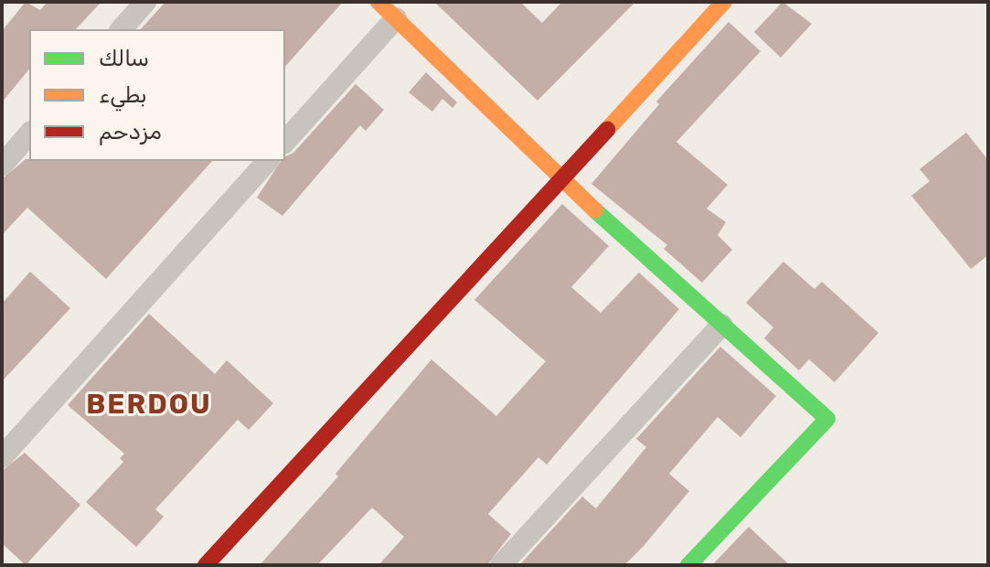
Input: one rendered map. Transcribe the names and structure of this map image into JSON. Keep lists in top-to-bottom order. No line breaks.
{"districts":["BERDOU"],"legend":["سالك","بطيء","مزدحم"]}
